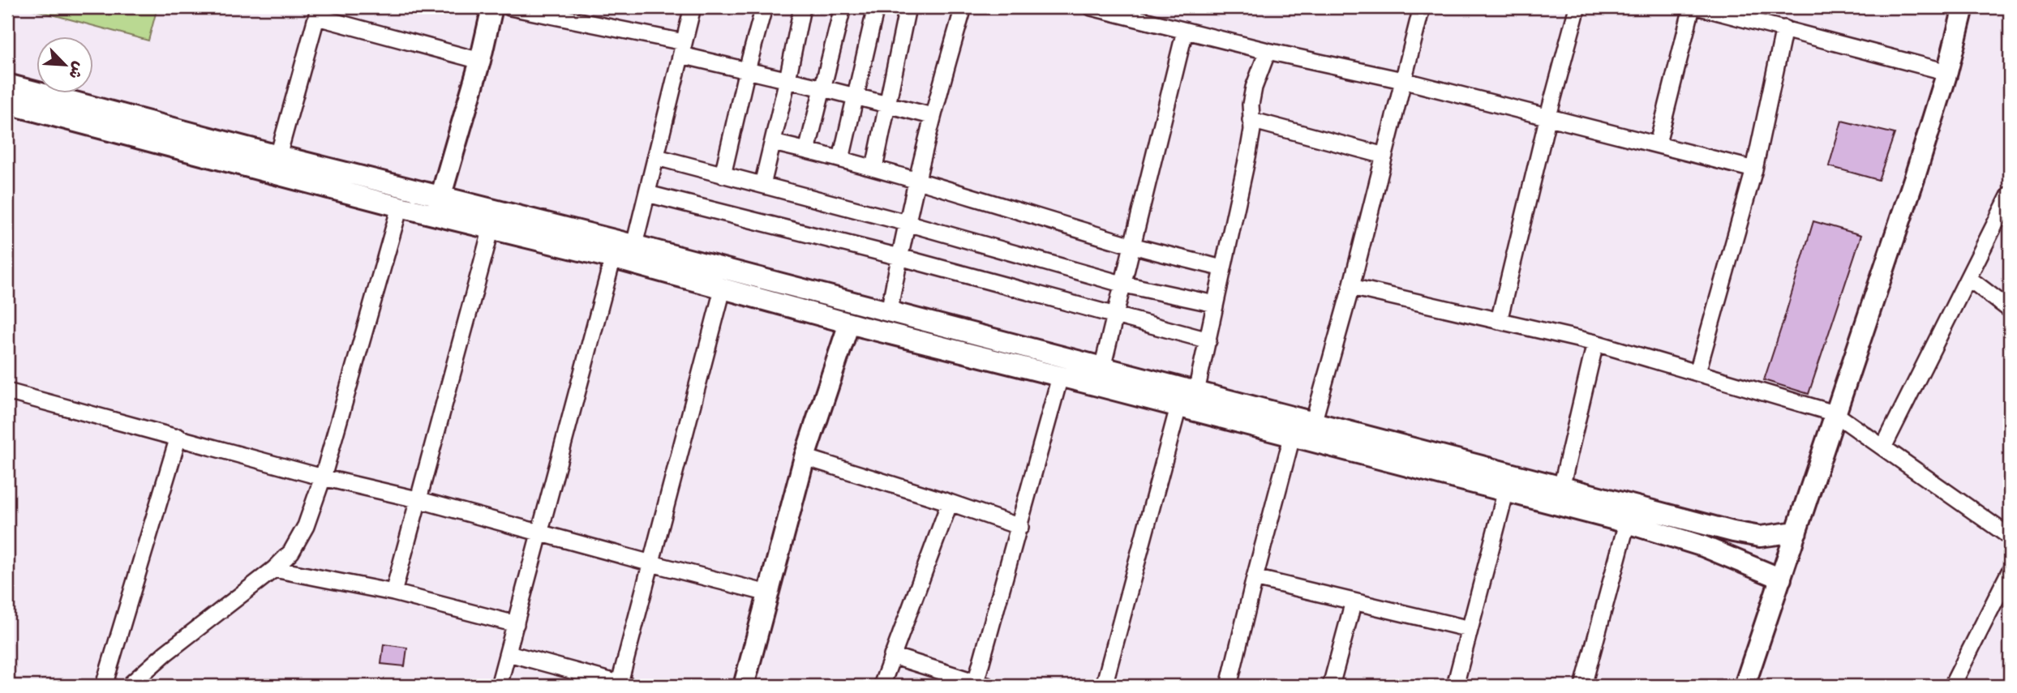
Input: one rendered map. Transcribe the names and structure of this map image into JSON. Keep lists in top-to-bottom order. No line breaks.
{"north":"bottom right"}
